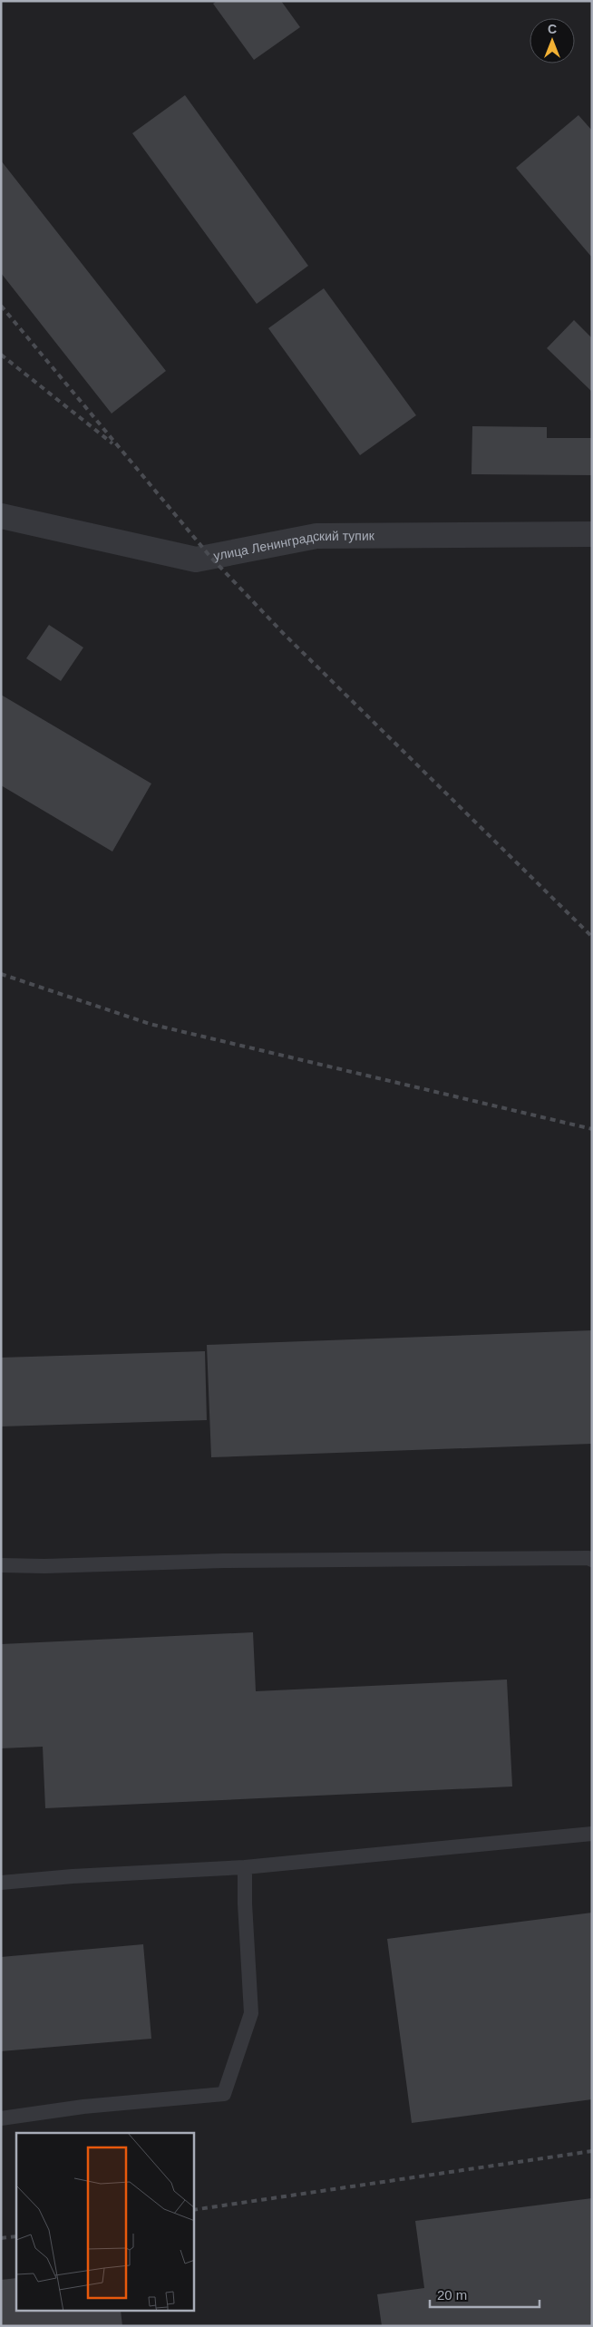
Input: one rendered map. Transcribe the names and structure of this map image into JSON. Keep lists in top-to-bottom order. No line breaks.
{"streets":{"street":["улица Ленинградский тупик"]},"scale_bar":"20 m","north":"top"}
